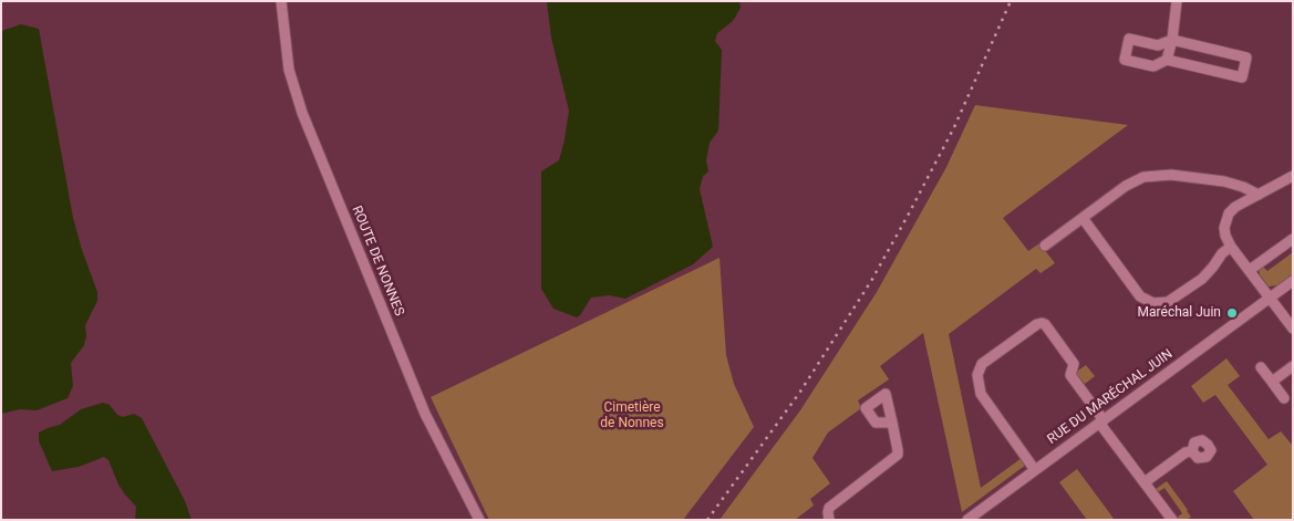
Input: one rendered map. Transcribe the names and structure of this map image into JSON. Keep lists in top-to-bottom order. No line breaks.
{"streets":{"street":["ROUTE DE NONNES","RUE DU MARÉCHAL JUIN"]},"parks":["Cimetière de Nonnes"],"places":["Maréchal Juin"]}
